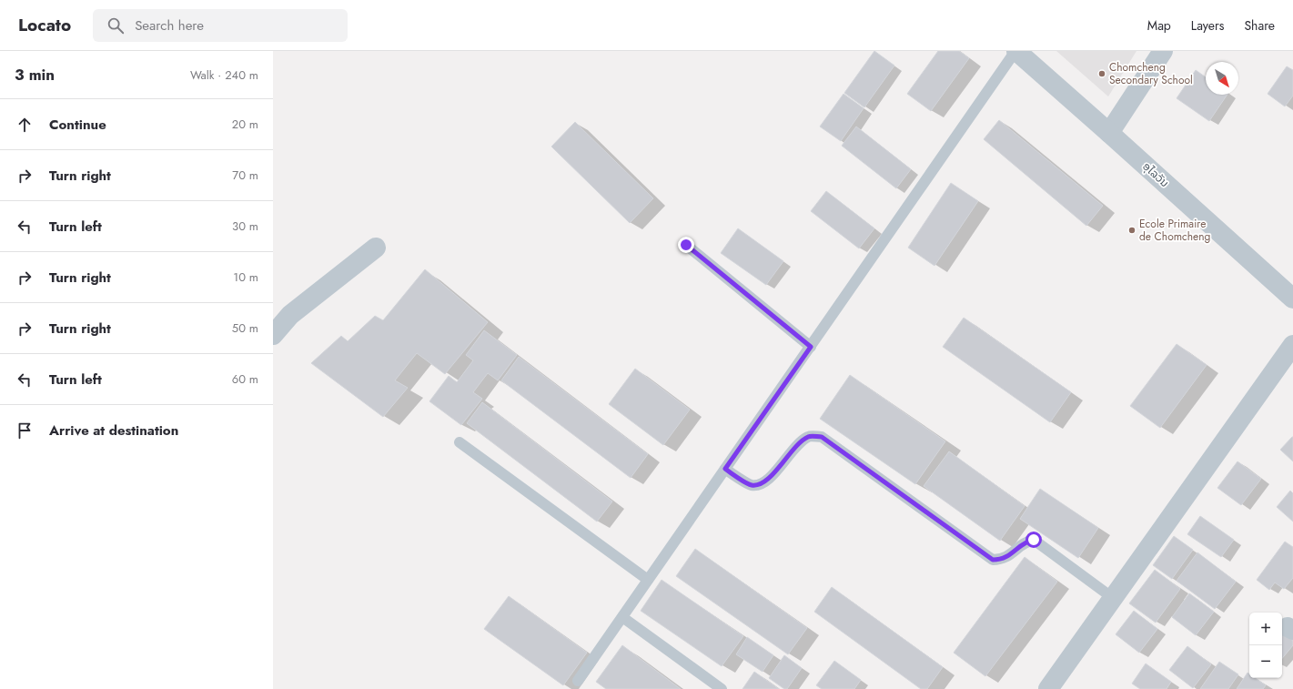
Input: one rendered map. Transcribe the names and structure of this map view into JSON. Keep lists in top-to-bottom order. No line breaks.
{"streets":{"street":["ອຸໄລວັນ"]},"places":["Chomcheng Secondary School","Ecole Primaire de Chomcheng"],"north":"bottom right","page":{"header":"Locato","search":"Search here","nav":["Map","Layers","Share"],"heading":["3 min","Walk · 240 m"],"list":[["Continue","20 m"],["Turn right","70 m"],["Turn left","30 m"],["Turn right","10 m"],["Turn right","50 m"],["Turn left","60 m"],"Arrive at destination"],"map_buttons":["+","−"]}}
